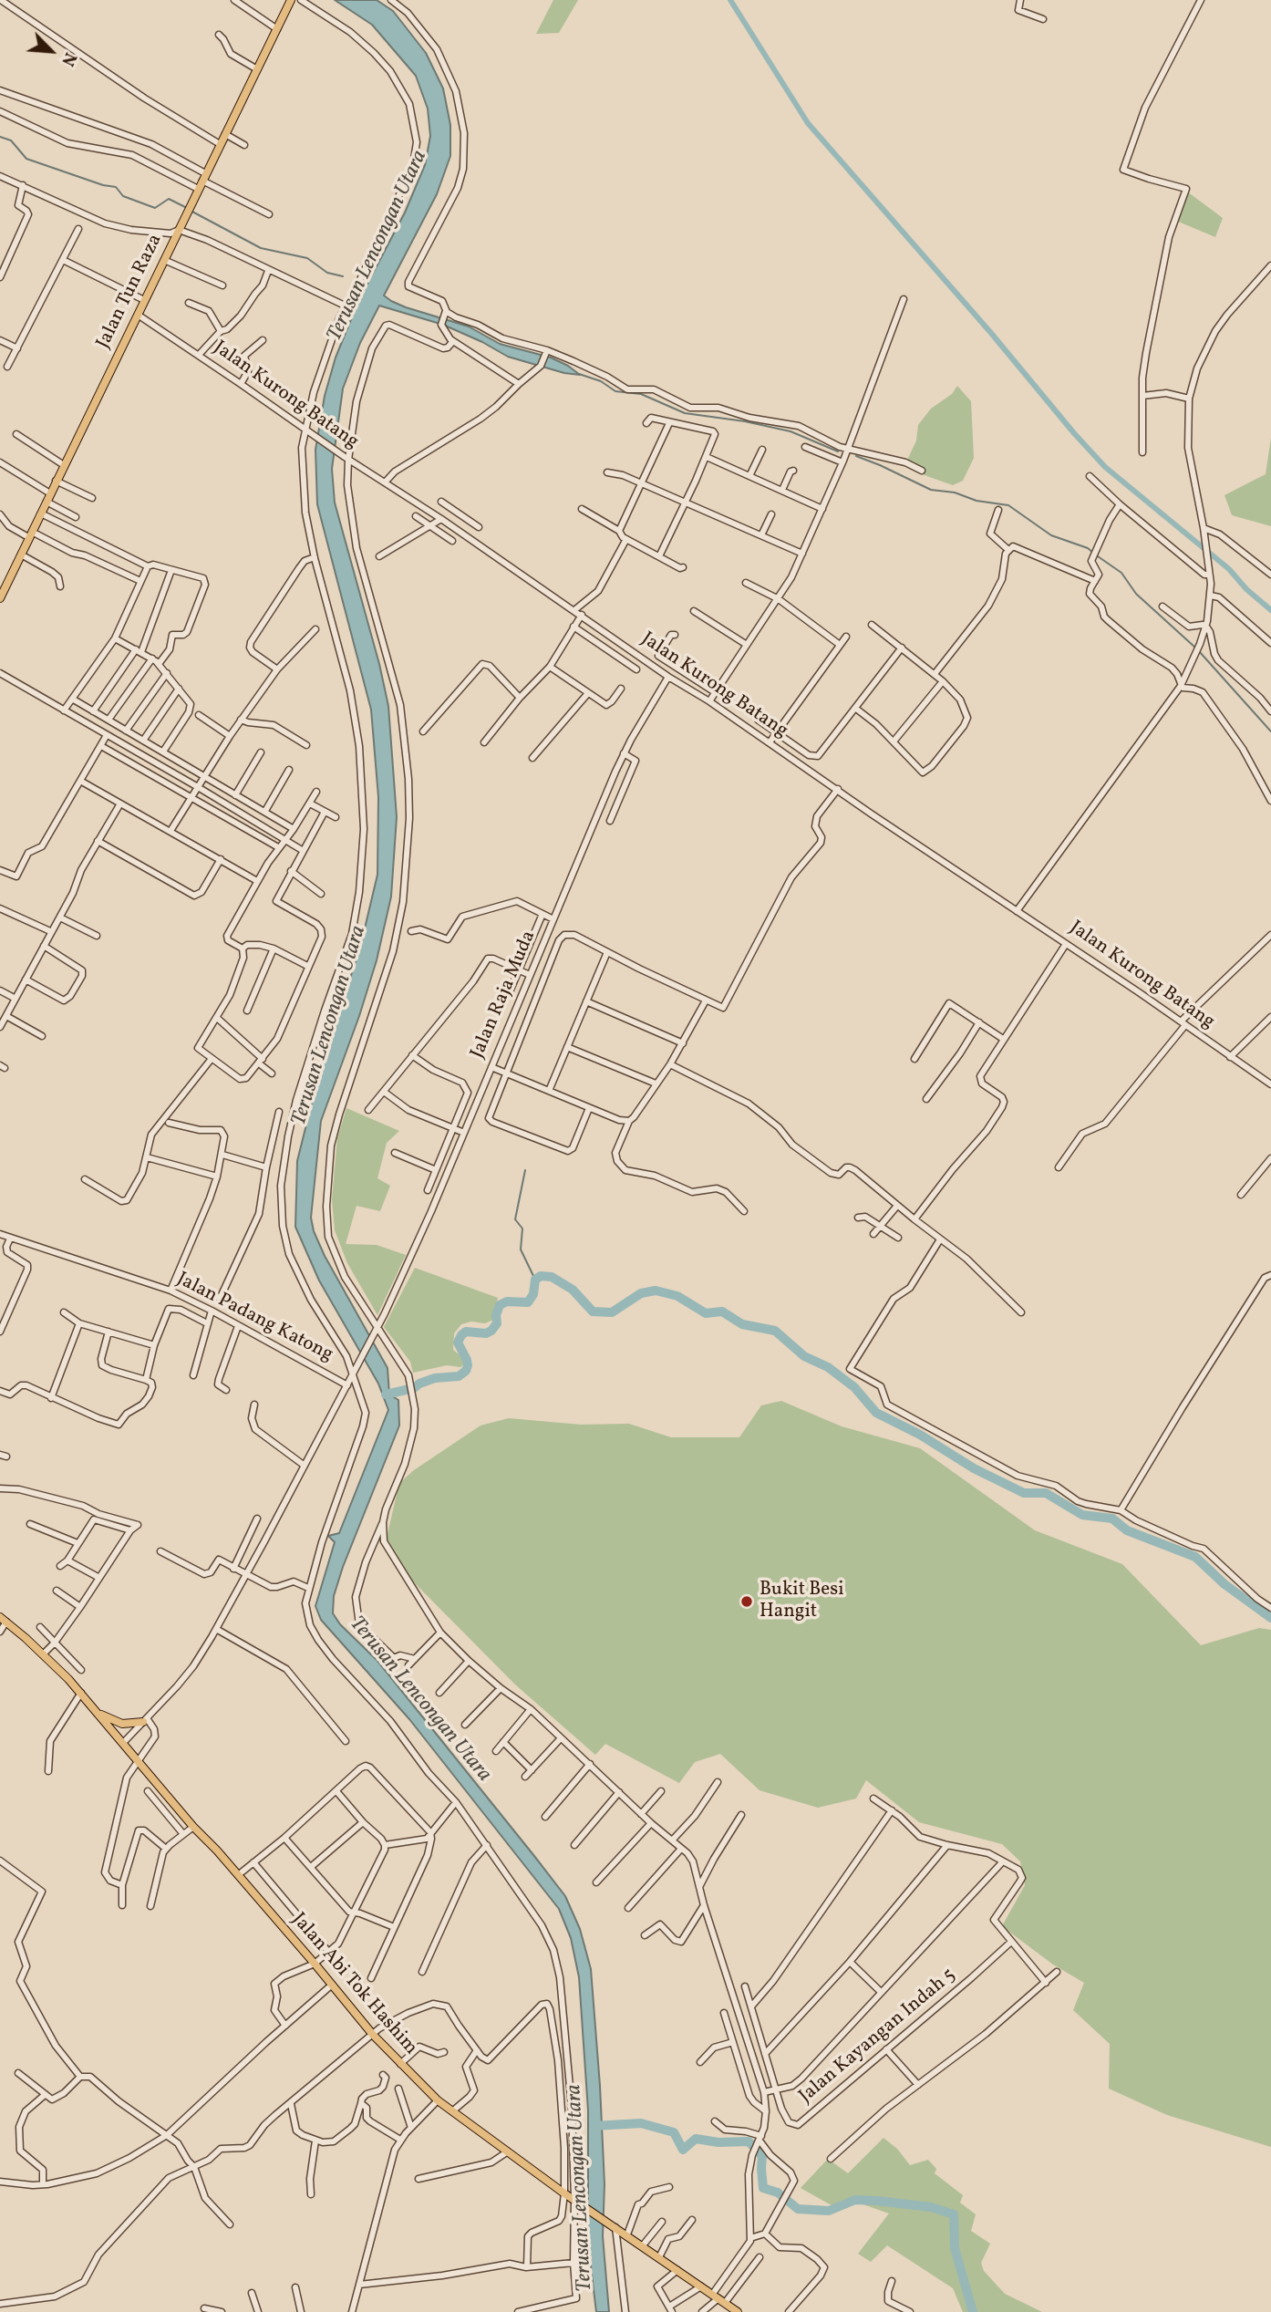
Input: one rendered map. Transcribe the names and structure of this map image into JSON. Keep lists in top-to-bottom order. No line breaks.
{"streets":{"main road":["Jalan Tun Raza","Jalan Abi Tok Hashim"],"street":["Jalan Kurong Batang","Jalan Raja Muda","Jalan Padang Katong","Jalan Kayangan Indah 5"]},"crossings":[["Jalan Tun Raza","Jalan Kurong Batang"],["Jalan Kurong Batang","Jalan Raja Muda"],["Jalan Raja Muda","Jalan Padang Katong"],["Jalan Raja Muda","Jalan Abi Tok Hashim"]],"water":["Terusan Lencongan Utara"],"places":["Bukit Besi Hangit"],"north":"bottom right"}
